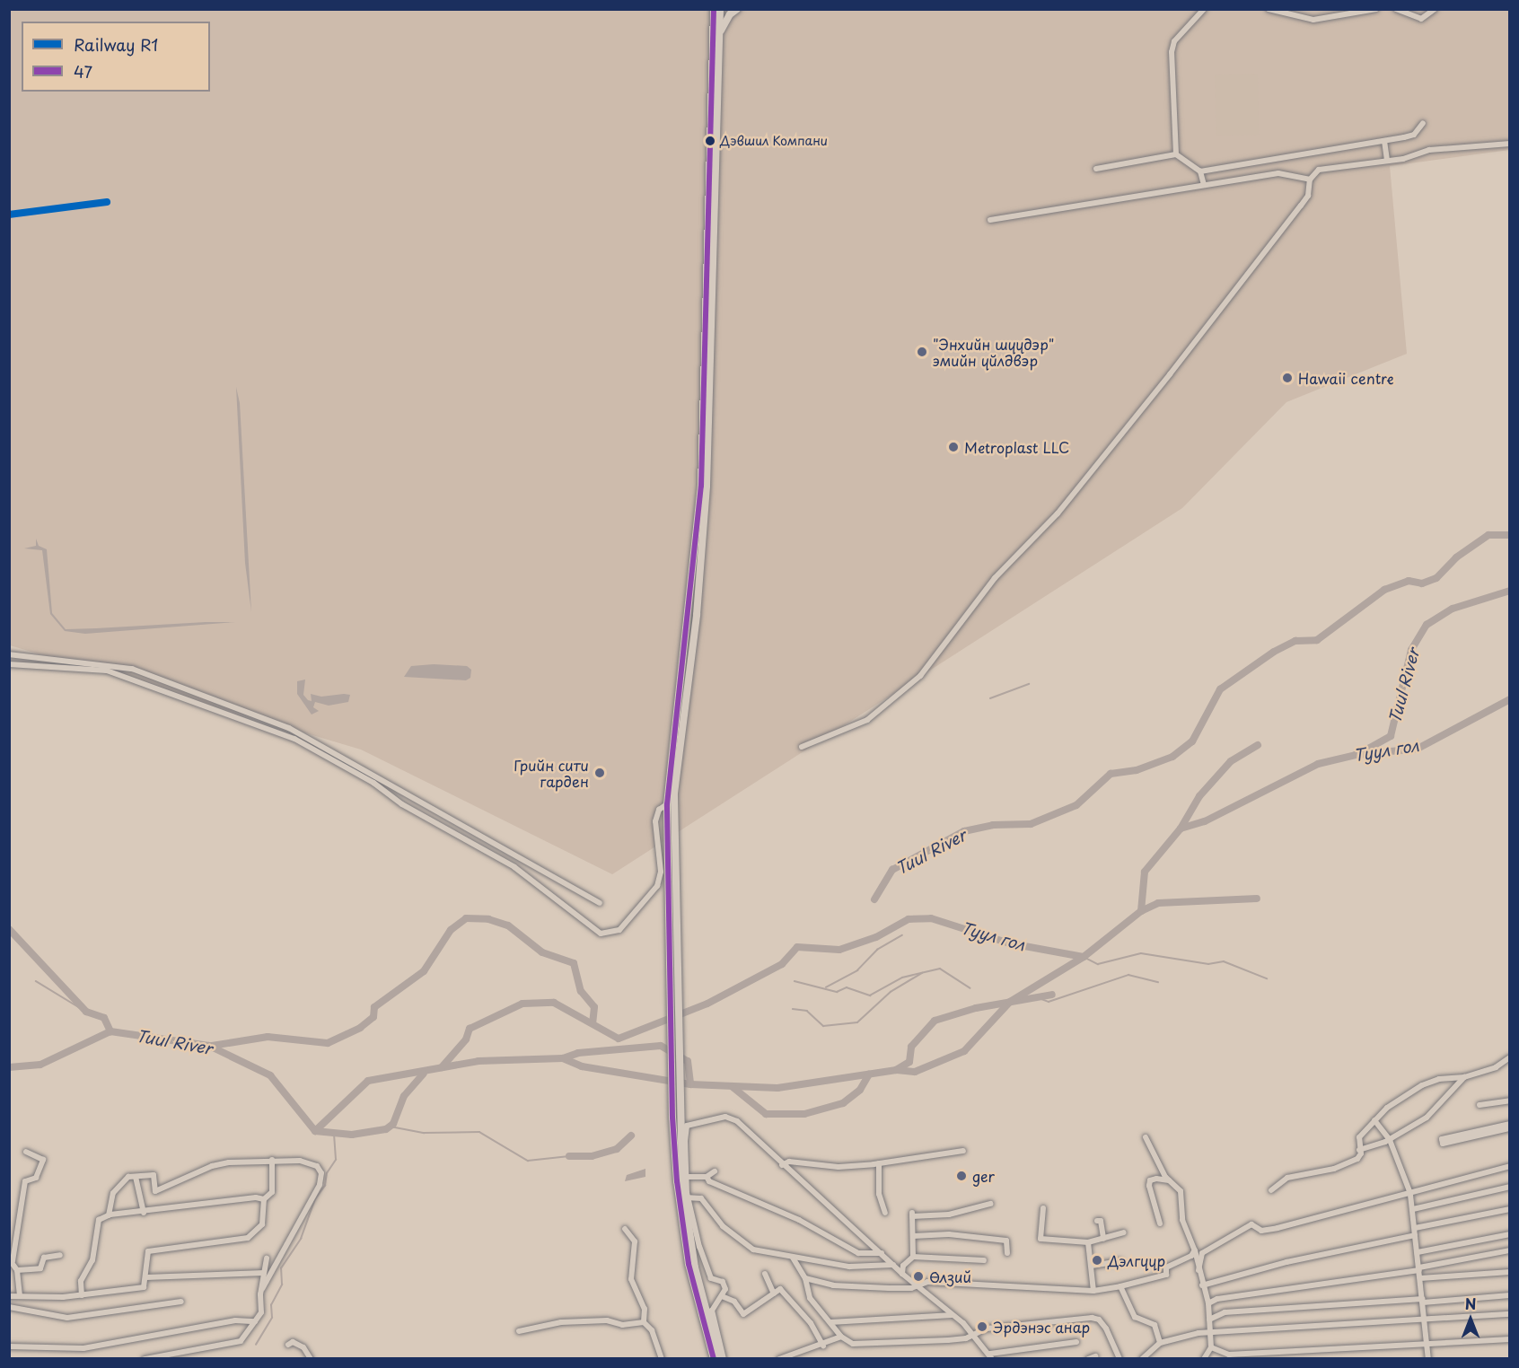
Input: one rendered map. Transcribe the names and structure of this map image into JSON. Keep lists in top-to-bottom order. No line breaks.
{"water":["Tuul River","Туул гол"],"places":["Дэвшил Компани","\"Энхийн шүүдэр\" эмийн үйлдвэр","Hawaii centre","Metroplast LLC","Грийн сити гарден","ger","Дэлгүүр","Өлзий","Эрдэнэс анар"],"lines":["transit line 47","rail line R1"],"legend":["Railway R1","47"],"north":"top"}
